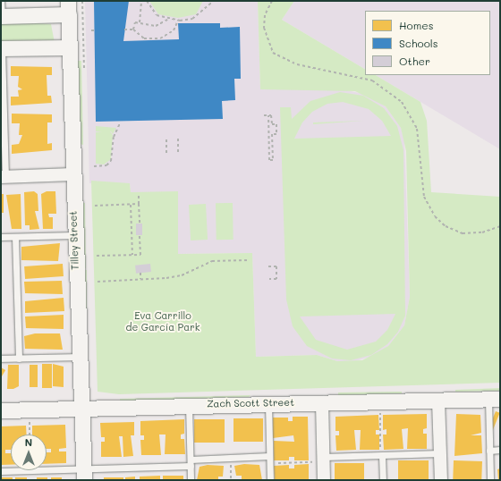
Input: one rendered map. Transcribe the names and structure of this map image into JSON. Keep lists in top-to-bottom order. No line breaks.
{"streets":{"street":["Tilley Street","Zach Scott Street"]},"crossings":[["Tilley Street","Zach Scott Street"]],"parks":["Eva Carrillo de García Park"],"legend":["Homes","Schools","Other"],"north":"top"}
